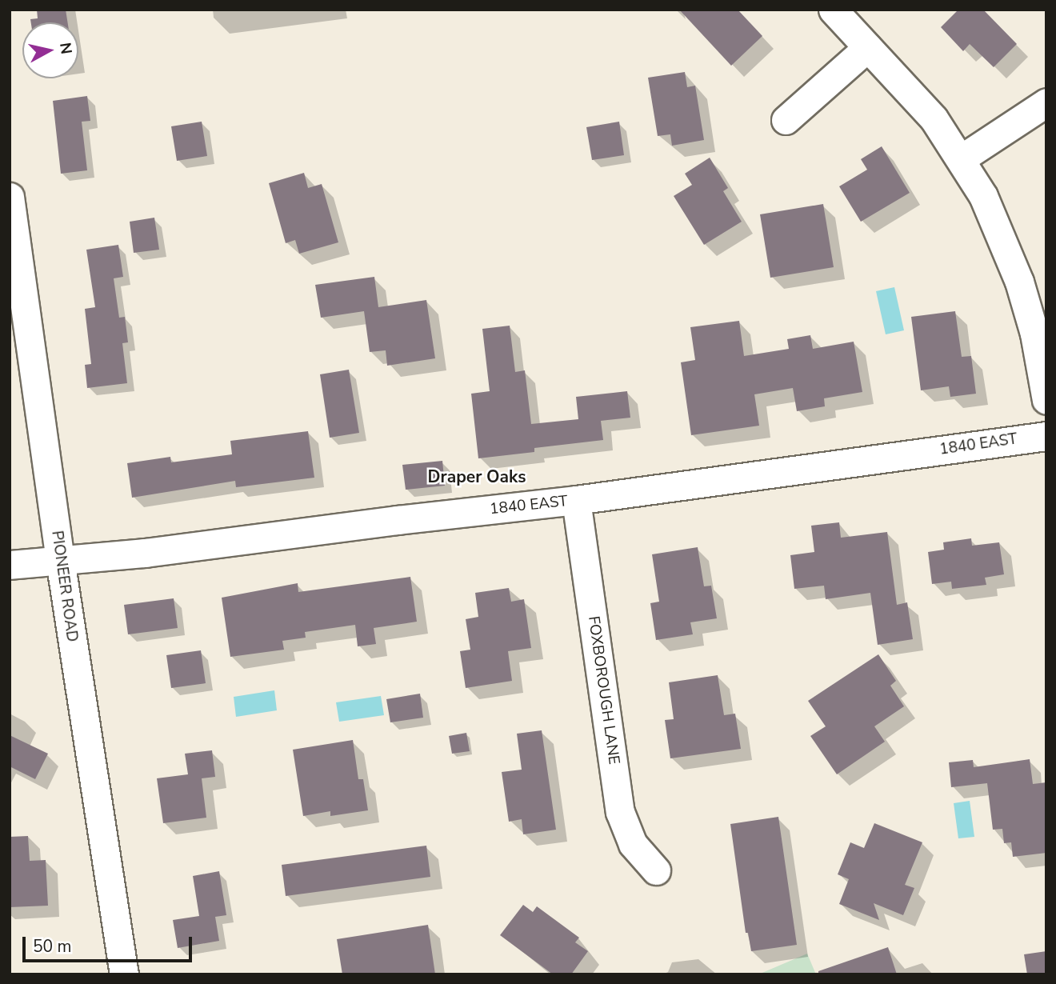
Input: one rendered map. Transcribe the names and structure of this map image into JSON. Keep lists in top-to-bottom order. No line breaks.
{"streets":{"street":["1840 EAST","PIONEER ROAD","FOXBOROUGH LANE"]},"crossings":[["1840 EAST","PIONEER ROAD"],["1840 EAST","FOXBOROUGH LANE"]],"districts":["Draper Oaks"],"scale_bar":"50 m","north":"right"}
